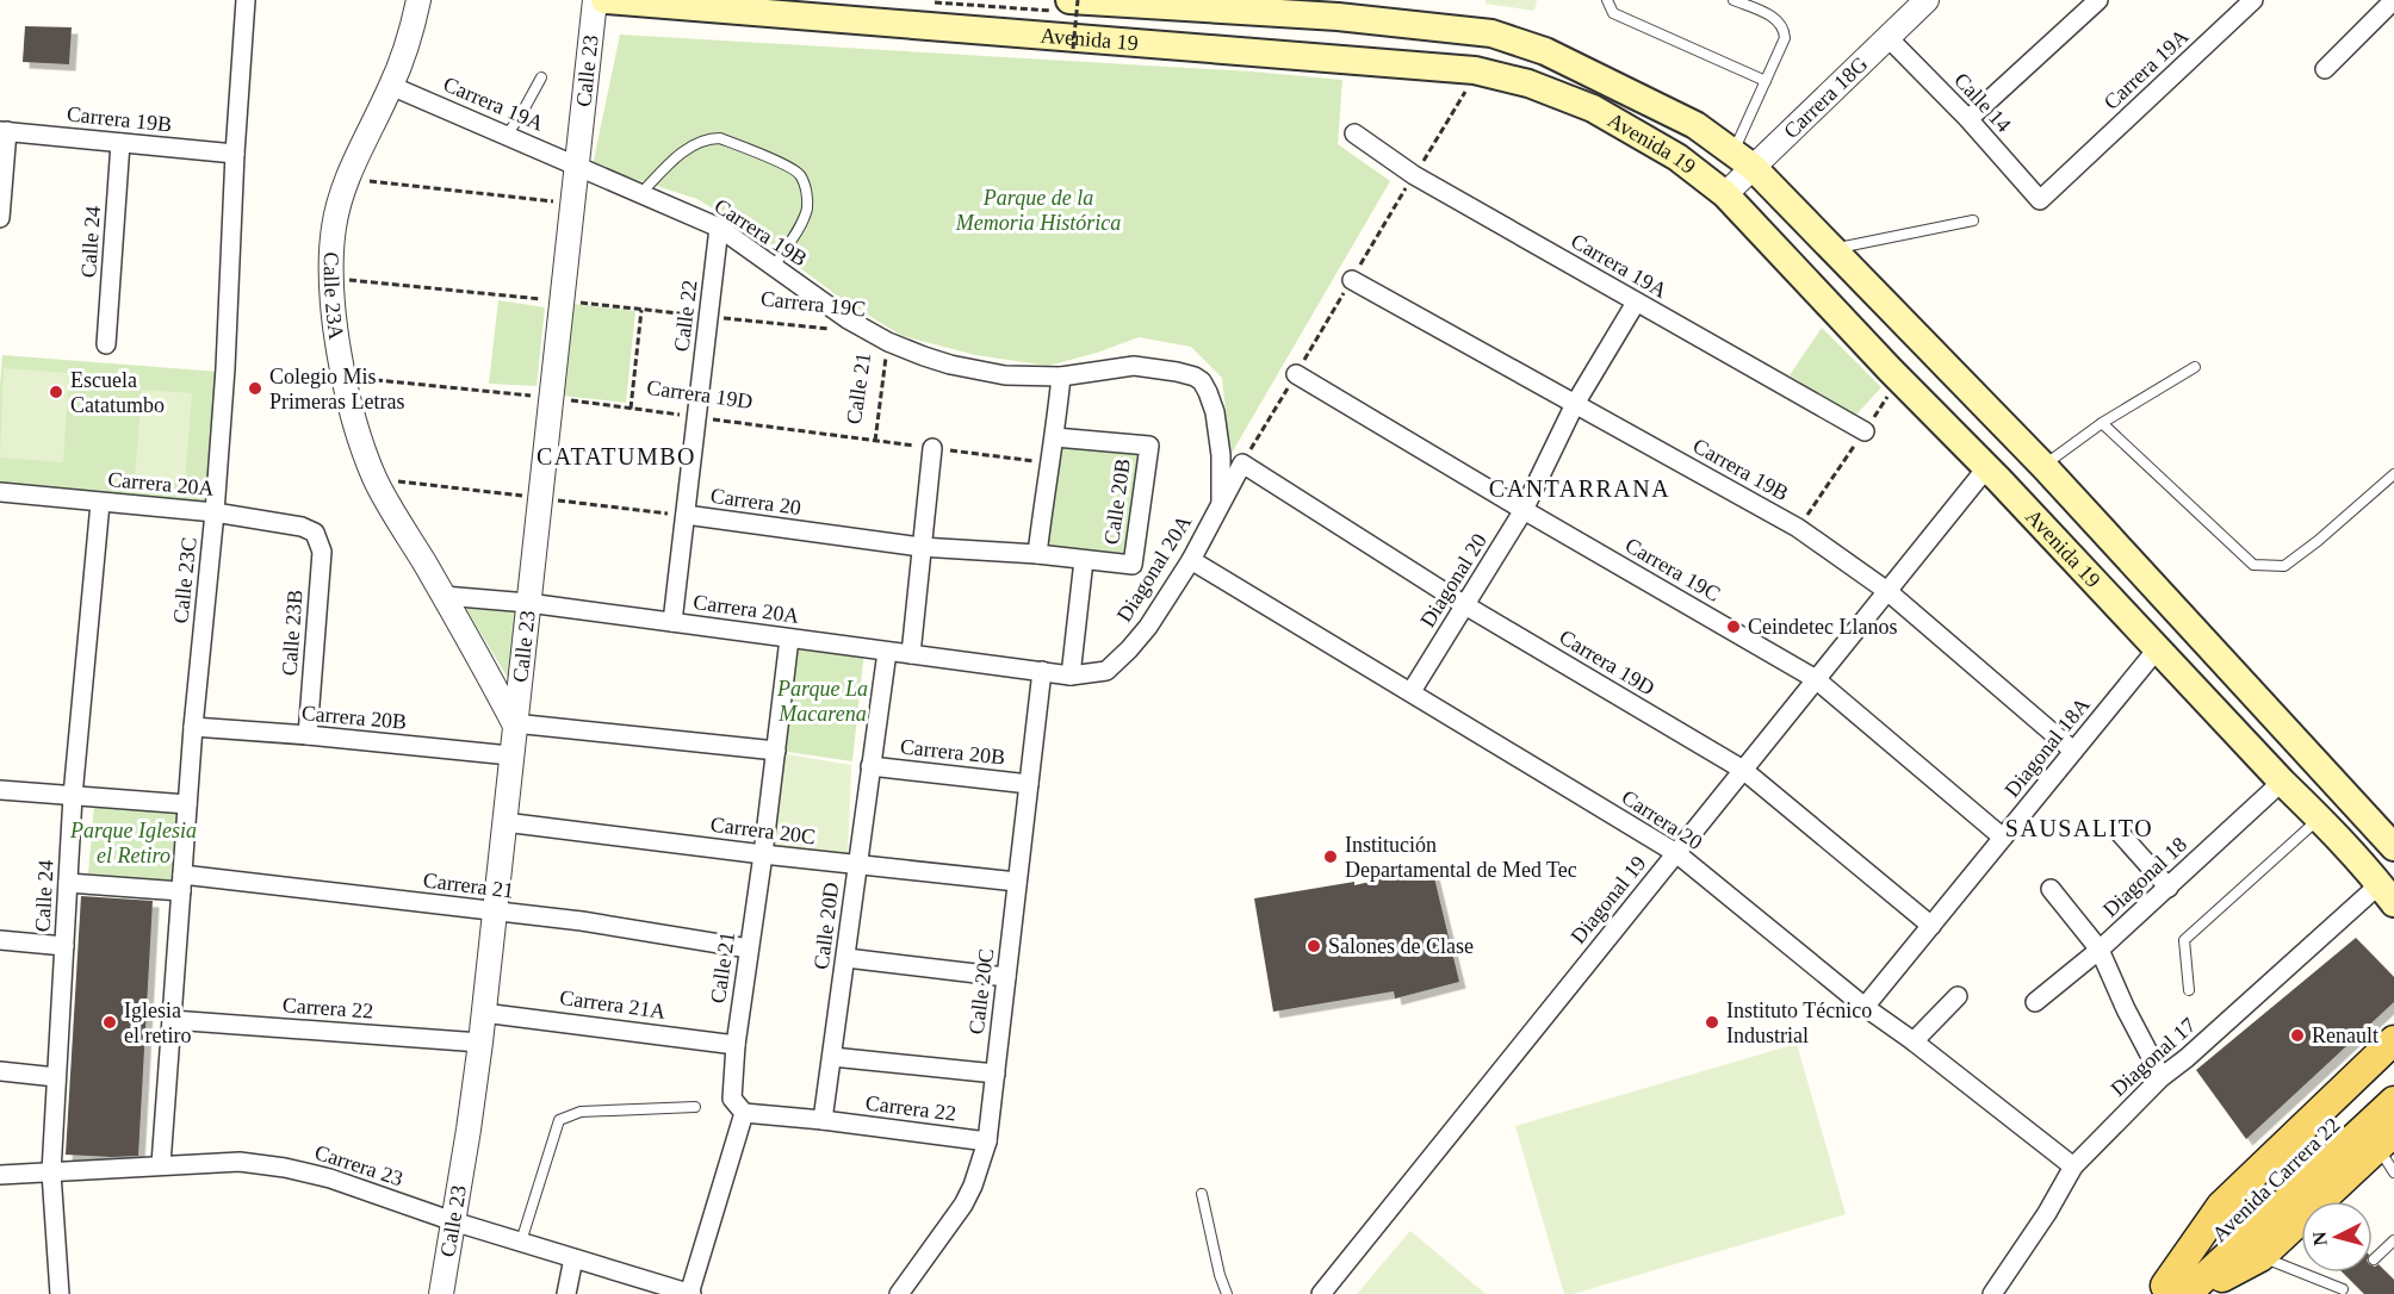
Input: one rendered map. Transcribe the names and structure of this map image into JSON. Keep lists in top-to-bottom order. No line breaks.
{"streets":{"main road":["Avenida 19","Avenida Carrera 22"],"street":["Carrera 19A","Calle 23","Carrera 18G","Calle 14","Carrera 19B","Calle 24","Calle 23A","Carrera 19C","Calle 22","Calle 21","Carrera 19D","Carrera 20A","Carrera 20","Calle 20B","Diagonal 20A","Calle 23C","Diagonal 20","Calle 23B","Carrera 20B","Diagonal 18A","Carrera 20C","Diagonal 18","Carrera 21","Diagonal 19","Calle 20D","Calle 20C","Carrera 21A","Carrera 22","Diagonal 17","Carrera 23"]},"crossings":[["Avenida 19","Carrera 18G"],["Avenida 19","Diagonal 18A"],["Avenida 19","Diagonal 18"],["Avenida 19","Diagonal 19"],["Avenida 19","Diagonal 17"],["Carrera 19A","Calle 23"],["Carrera 19A","Calle 14"],["Carrera 19A","Carrera 19B"],["Carrera 19A","Calle 23A"],["Carrera 19A","Diagonal 20"],["Calle 23","Carrera 19B"],["Calle 23","Calle 23A"],["Calle 23","Carrera 19C"],["Calle 23","Carrera 19D"],["Calle 23","Carrera 20A"],["Calle 23","Carrera 20"],["Calle 23","Carrera 20B"],["Calle 23","Carrera 20C"],["Calle 23","Carrera 21"],["Calle 23","Carrera 21A"],["Calle 23","Carrera 22"],["Calle 23","Carrera 23"],["Carrera 18G","Calle 14"],["Carrera 19B","Calle 24"],["Carrera 19B","Carrera 19C"],["Carrera 19B","Calle 22"],["Carrera 19B","Calle 21"],["Carrera 19B","Calle 23C"],["Carrera 19B","Diagonal 20"],["Carrera 19B","Diagonal 18A"],["Carrera 19B","Diagonal 19"],["Calle 24","Carrera 20A"],["Calle 24","Carrera 23"],["Calle 23A","Carrera 19C"],["Calle 23A","Carrera 19D"],["Calle 23A","Carrera 20A"],["Calle 23A","Carrera 20"],["Carrera 19C","Calle 22"],["Carrera 19C","Calle 21"],["Carrera 19C","Diagonal 20A"],["Carrera 19C","Diagonal 20"],["Carrera 19C","Diagonal 18A"],["Carrera 19C","Diagonal 19"],["Calle 22","Carrera 19D"],["Calle 22","Carrera 20A"],["Calle 22","Carrera 20"],["Calle 21","Carrera 19D"],["Calle 21","Carrera 20A"],["Calle 21","Carrera 20C"],["Calle 21","Carrera 21"],["Calle 21","Carrera 21A"],["Calle 21","Carrera 22"],["Carrera 19D","Diagonal 20A"],["Carrera 19D","Diagonal 20"],["Carrera 19D","Diagonal 18A"],["Carrera 19D","Diagonal 19"],["Carrera 20A","Diagonal 20A"],["Carrera 20A","Calle 23C"],["Carrera 20A","Calle 23B"],["Carrera 20A","Calle 20D"],["Carrera 20A","Calle 20C"],["Carrera 20","Calle 20B"],["Carrera 20","Diagonal 20A"],["Carrera 20","Diagonal 20"],["Carrera 20","Diagonal 18A"],["Carrera 20","Diagonal 19"],["Carrera 20","Diagonal 17"],["Calle 20B","Diagonal 20A"],["Diagonal 20A","Calle 20C"],["Calle 23C","Carrera 20B"],["Calle 23C","Carrera 21"],["Calle 23C","Carrera 22"],["Calle 23C","Carrera 23"],["Calle 23B","Carrera 20B"],["Carrera 20B","Calle 20D"],["Carrera 20B","Calle 20C"],["Carrera 20C","Calle 20D"],["Carrera 20C","Calle 20C"],["Calle 20D","Carrera 22"],["Calle 20C","Carrera 22"]],"districts":["CATATUMBO","CANTARRANA","SAUSALITO"],"parks":["Parque de la Memoria Histórica","Parque La Macarena","Parque Iglesia el Retiro"],"places":["Colegio Mis Primeras Letras","Escuela Catatumbo","Ceindetec Llanos","Institución Departamental de Med Tec","Salones de Clase","Iglesia el retiro","Instituto Técnico Industrial","Renault"],"north":"left"}
